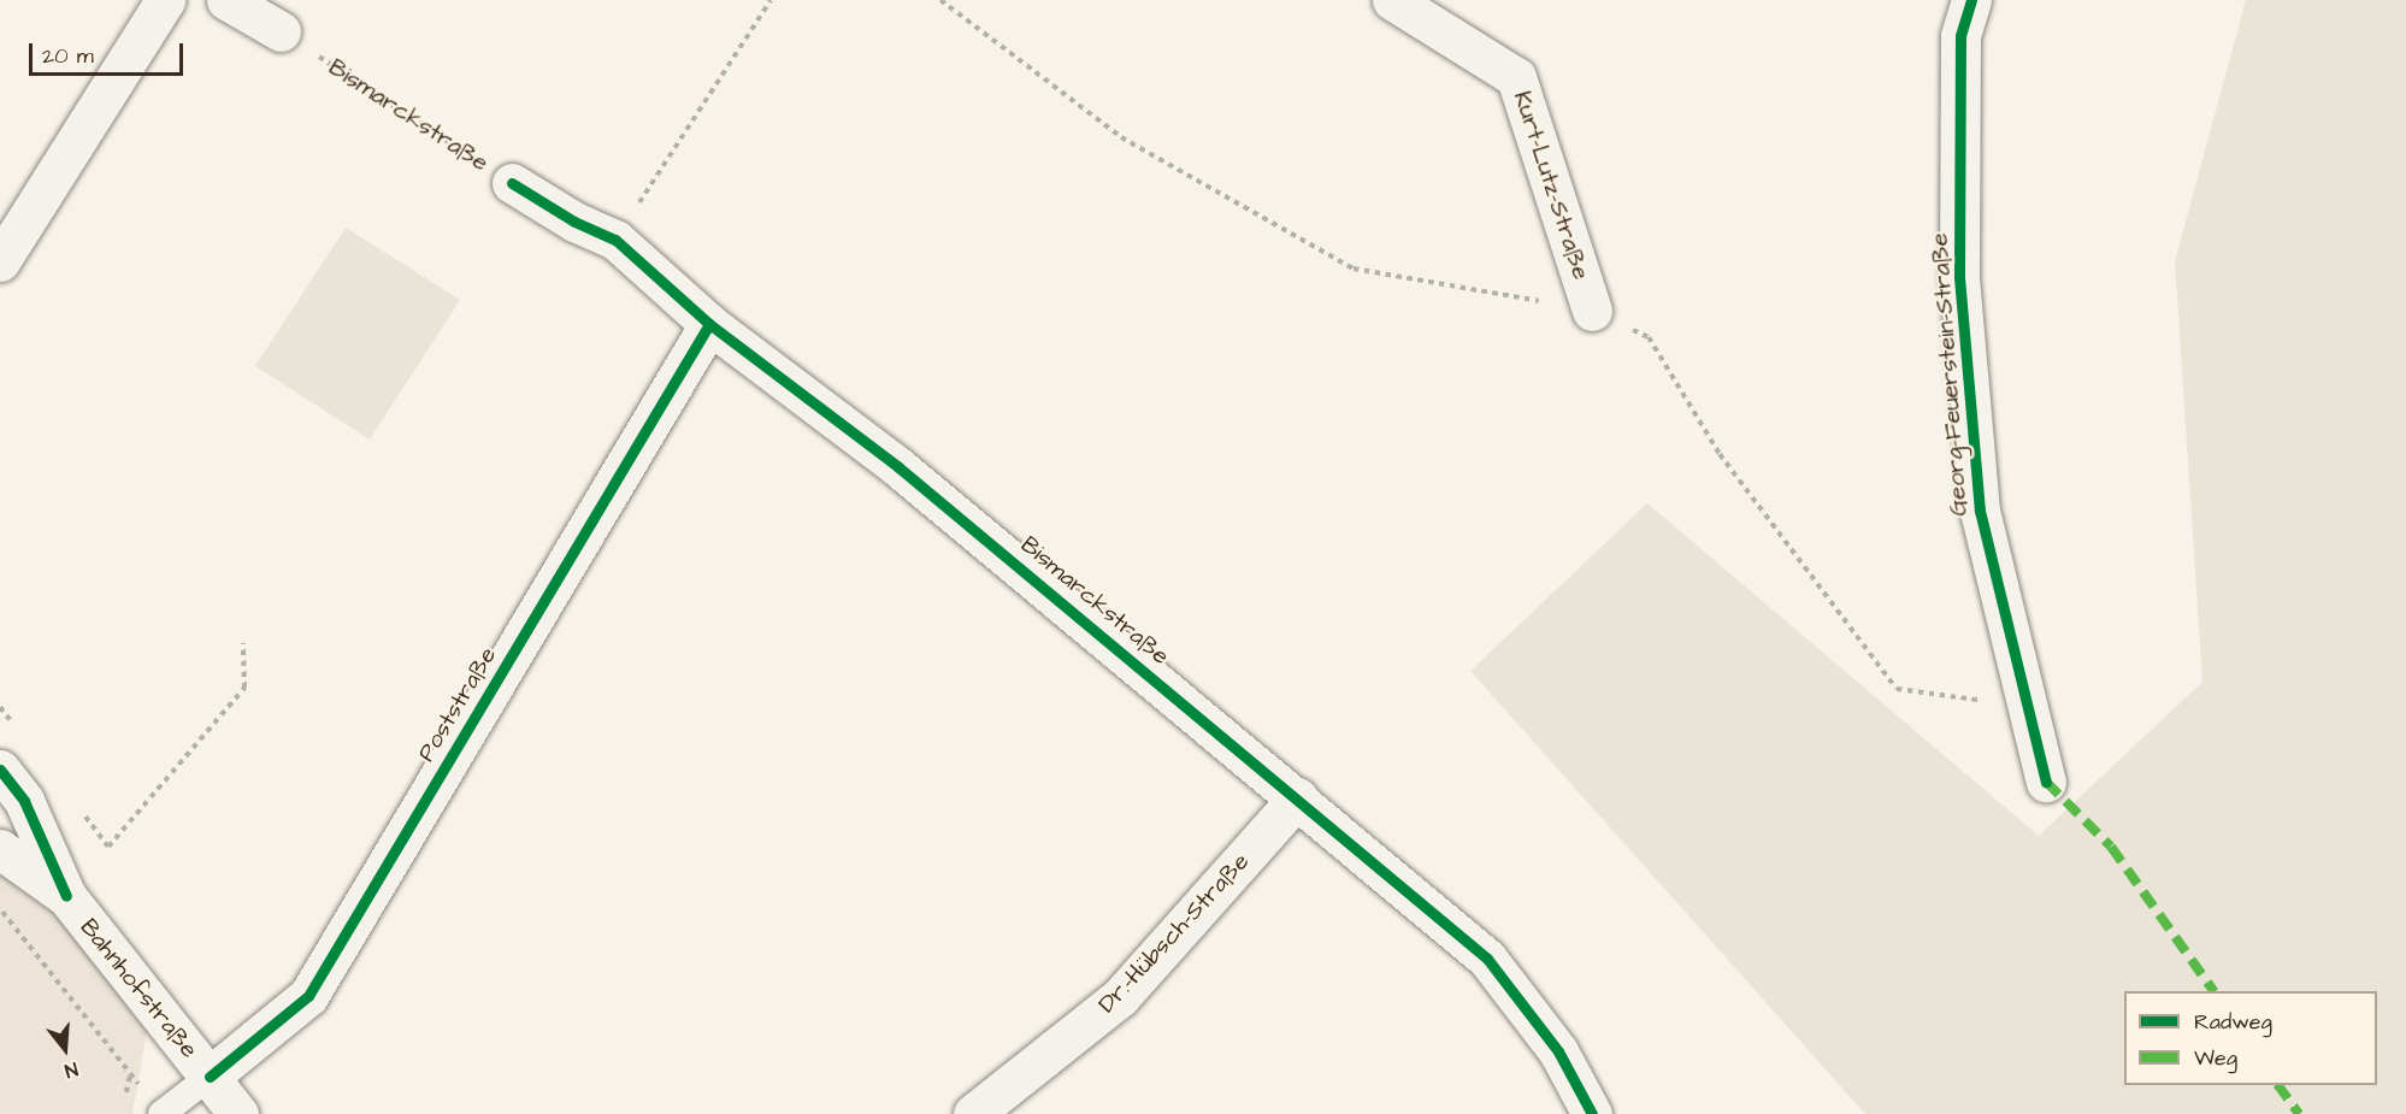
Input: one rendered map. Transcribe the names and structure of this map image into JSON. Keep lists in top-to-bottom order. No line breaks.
{"streets":{"street":["Bismarckstraße","Kurt-Lutz-Straße","Georg-Feuerstein-Straße","Poststraße","Dr.-Hübsch-Straße","Bahnhofstraße"]},"crossings":[["Bismarckstraße","Poststraße"],["Bismarckstraße","Dr.-Hübsch-Straße"],["Poststraße","Bahnhofstraße"]],"legend":["Radweg","Weg"],"scale_bar":"20 m","north":"bottom"}
